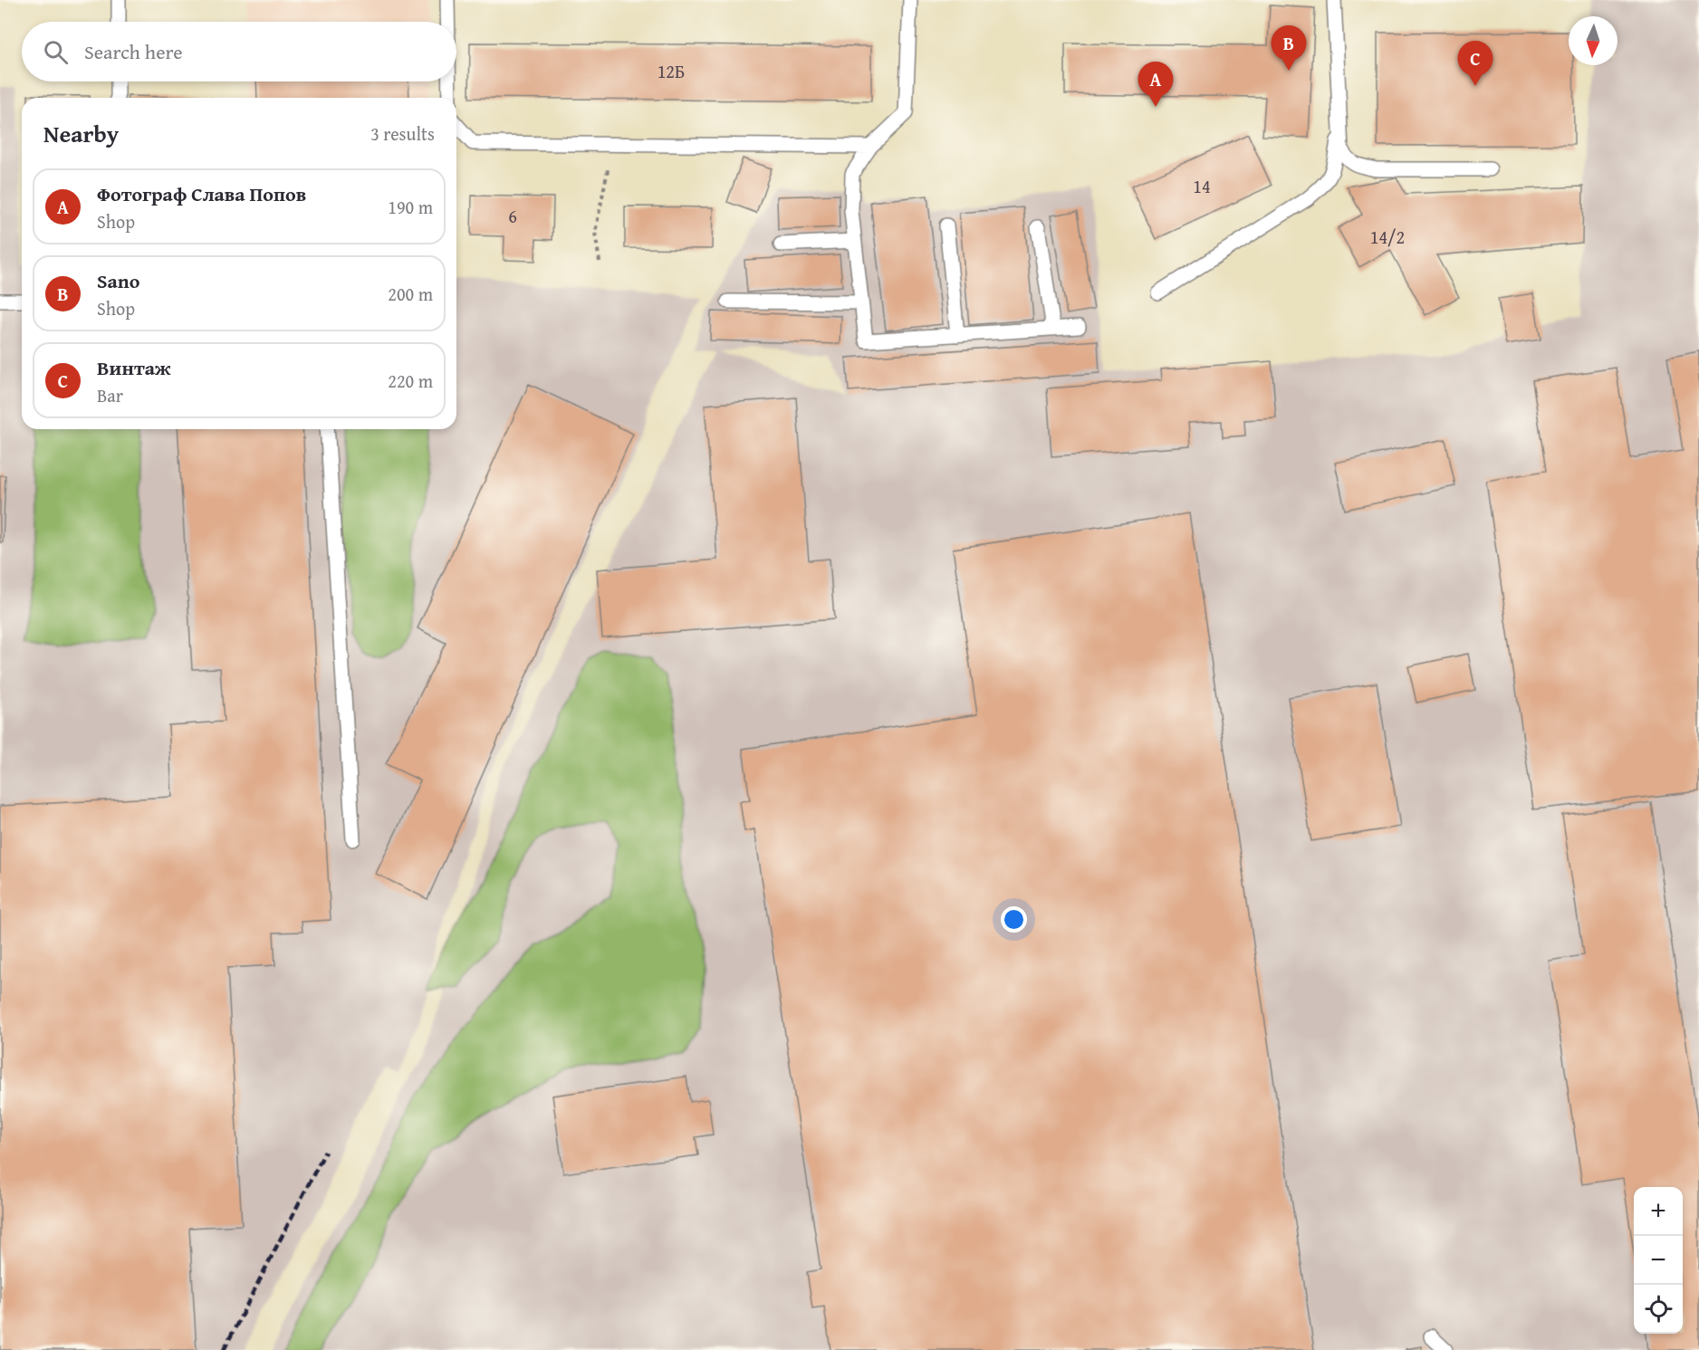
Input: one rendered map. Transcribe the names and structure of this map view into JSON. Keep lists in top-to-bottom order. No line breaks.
{"house_numbers":["12Б","14","6","14/2"],"north":"bottom","page":{"search":"Search here","pins":["B","C","A"],"heading":["Nearby","3 results"],"list":[{"mark":"A","name":"Фотограф Слава Попов","note":"Shop","value":"190 m"},{"mark":"B","name":"Sano","note":"Shop","value":"200 m"},{"mark":"C","name":"Винтаж","note":"Bar","value":"220 m"}],"map_buttons":["+","−"]}}
